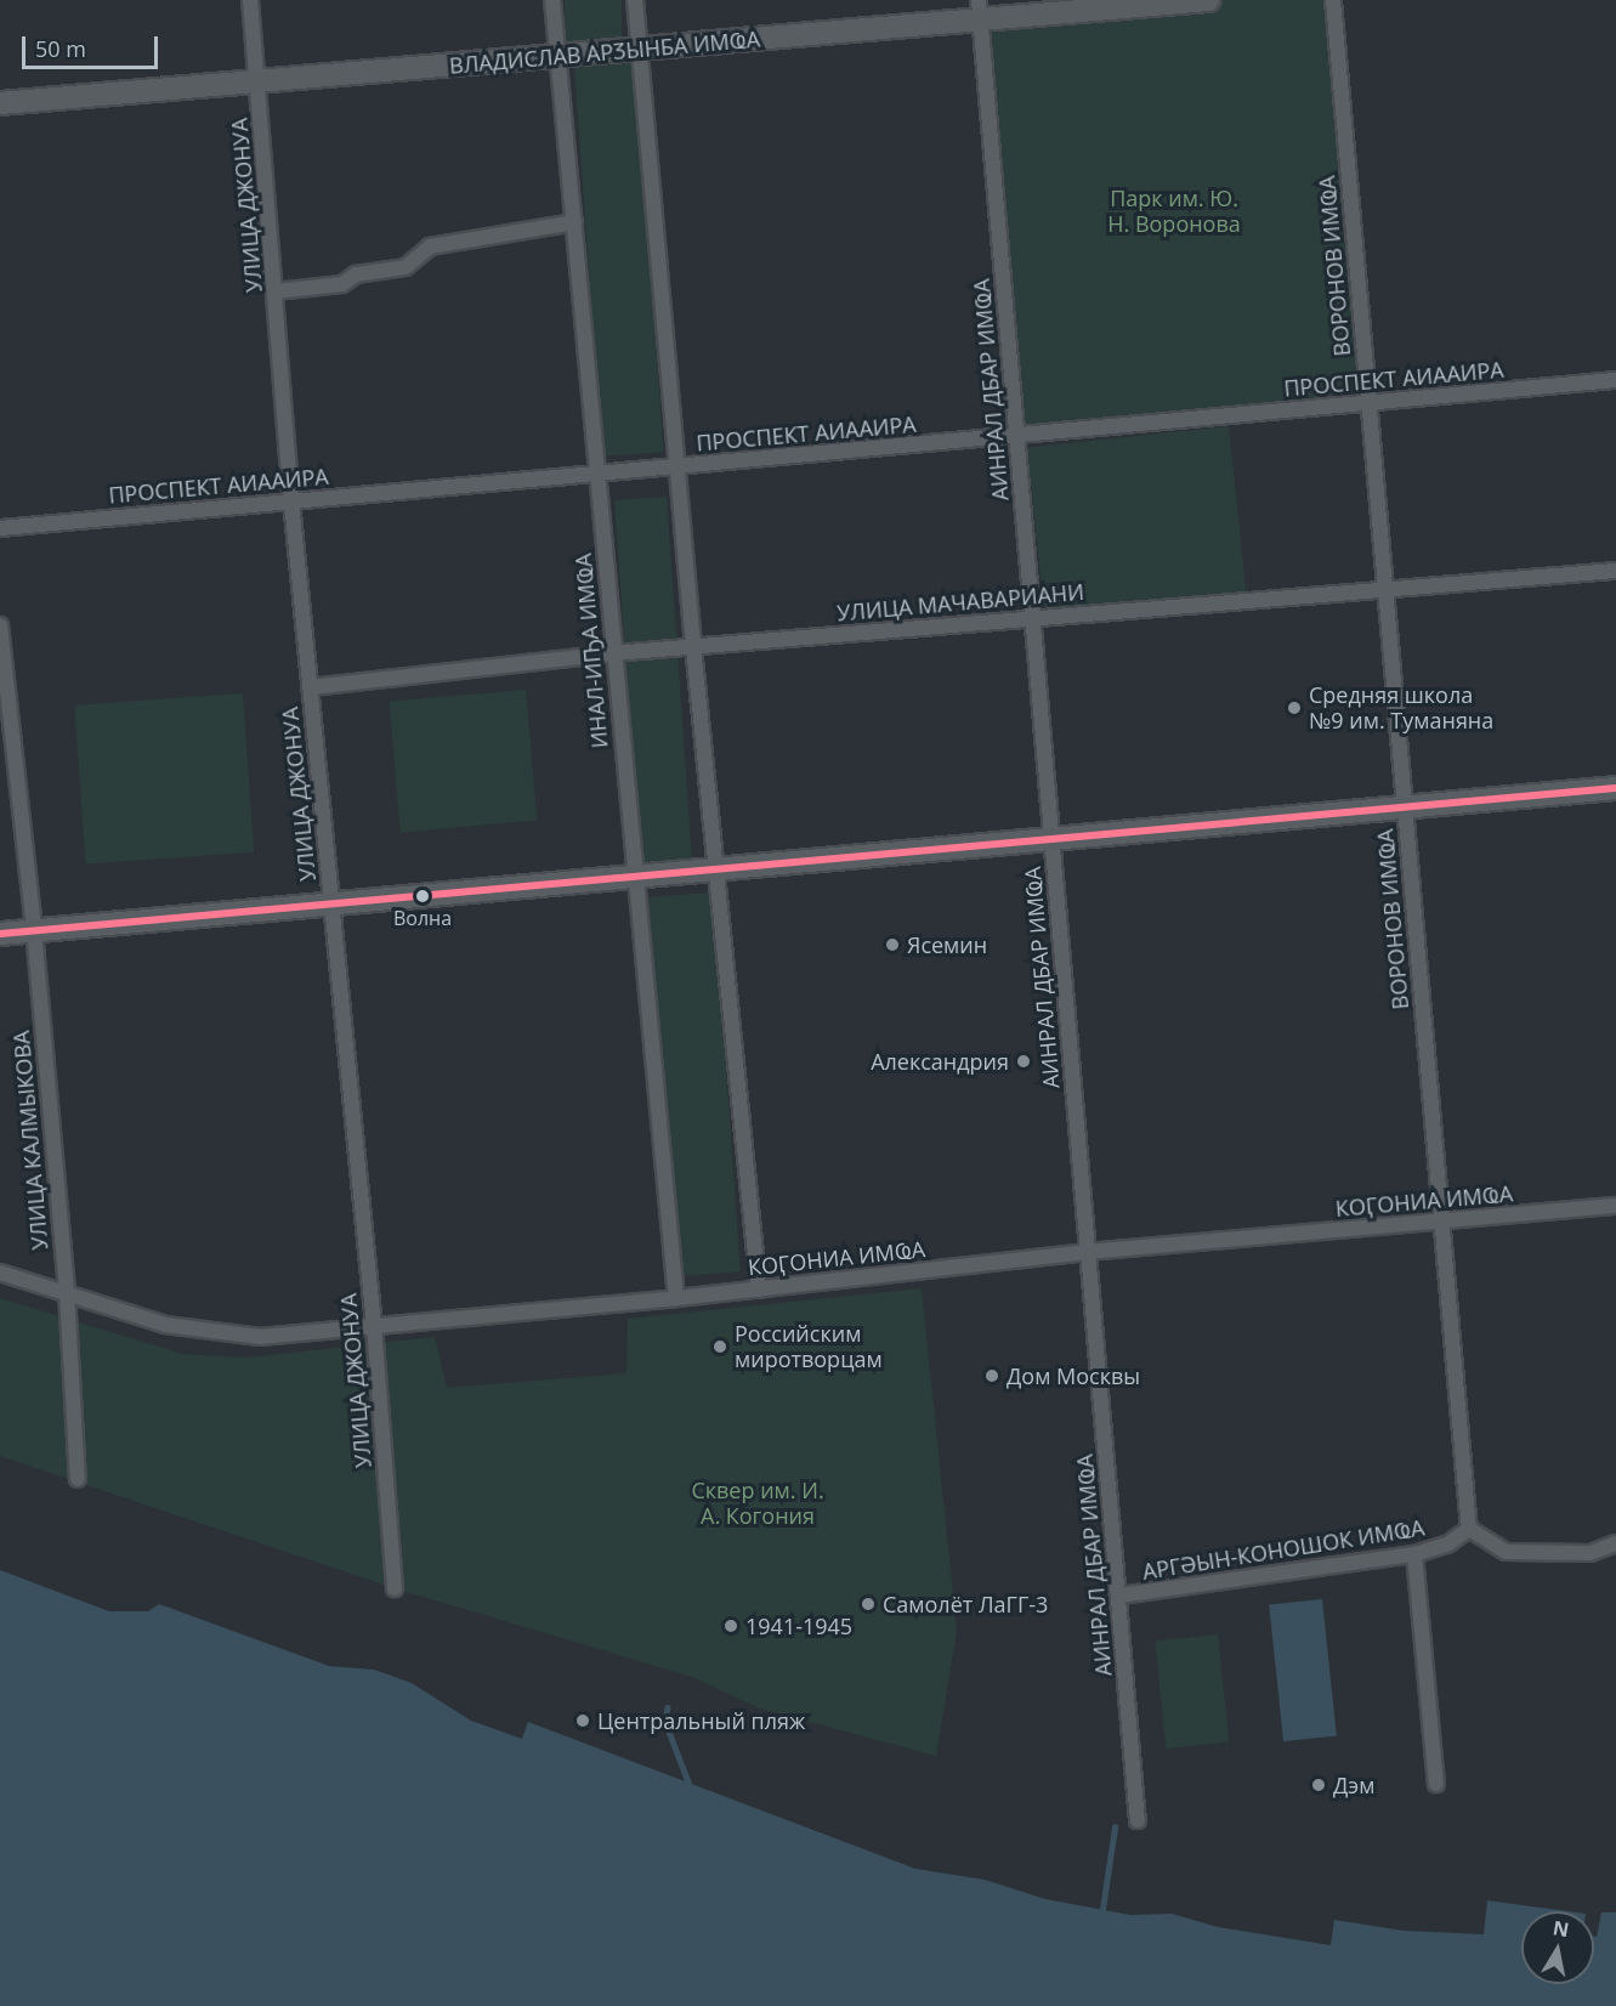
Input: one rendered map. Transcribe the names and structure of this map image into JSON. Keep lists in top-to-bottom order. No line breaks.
{"streets":{"main road":["ВЛАДИСЛАВ АРӠЫНБА ИМҨА"],"street":["УЛИЦА ДЖОНУА","ВОРОНОВ ИМҨА","ПРОСПЕКТ АИААИРА","АИНРАЛ ДБАР ИМҨА","УЛИЦА МАЧАВАРИАНИ","ИНАЛ-ИҦА ИМҨА","УЛИЦА КАЛМЫКОВА","КОӶОНИА ИМҨА","АРГӘЫН-КОНОШОК ИМҨА"]},"crossings":[["ВЛАДИСЛАВ АРӠЫНБА ИМҨА","УЛИЦА ДЖОНУА"],["ВЛАДИСЛАВ АРӠЫНБА ИМҨА","АИНРАЛ ДБАР ИМҨА"],["ВЛАДИСЛАВ АРӠЫНБА ИМҨА","ИНАЛ-ИҦА ИМҨА"],["УЛИЦА ДЖОНУА","ПРОСПЕКТ АИААИРА"],["УЛИЦА ДЖОНУА","УЛИЦА МАЧАВАРИАНИ"],["УЛИЦА ДЖОНУА","КОӶОНИА ИМҨА"],["ВОРОНОВ ИМҨА","ПРОСПЕКТ АИААИРА"],["ВОРОНОВ ИМҨА","УЛИЦА МАЧАВАРИАНИ"],["ВОРОНОВ ИМҨА","КОӶОНИА ИМҨА"],["ВОРОНОВ ИМҨА","АРГӘЫН-КОНОШОК ИМҨА"],["ПРОСПЕКТ АИААИРА","АИНРАЛ ДБАР ИМҨА"],["ПРОСПЕКТ АИААИРА","ИНАЛ-ИҦА ИМҨА"],["АИНРАЛ ДБАР ИМҨА","УЛИЦА МАЧАВАРИАНИ"],["АИНРАЛ ДБАР ИМҨА","КОӶОНИА ИМҨА"],["АИНРАЛ ДБАР ИМҨА","АРГӘЫН-КОНОШОК ИМҨА"],["УЛИЦА МАЧАВАРИАНИ","ИНАЛ-ИҦА ИМҨА"],["ИНАЛ-ИҦА ИМҨА","КОӶОНИА ИМҨА"],["УЛИЦА КАЛМЫКОВА","КОӶОНИА ИМҨА"]],"parks":["Парк им. Ю. Н. Воронова","Сквер им. И. А. Когония"],"places":["Средняя школа №9 им. Туманяна","Волна","Ясемин","Александрия","Российским миротворцам","Дом Москвы","Самолёт ЛаГГ-3","1941-1945","Центральный пляж","Дэм"],"scale_bar":"50 m","north":"top"}
